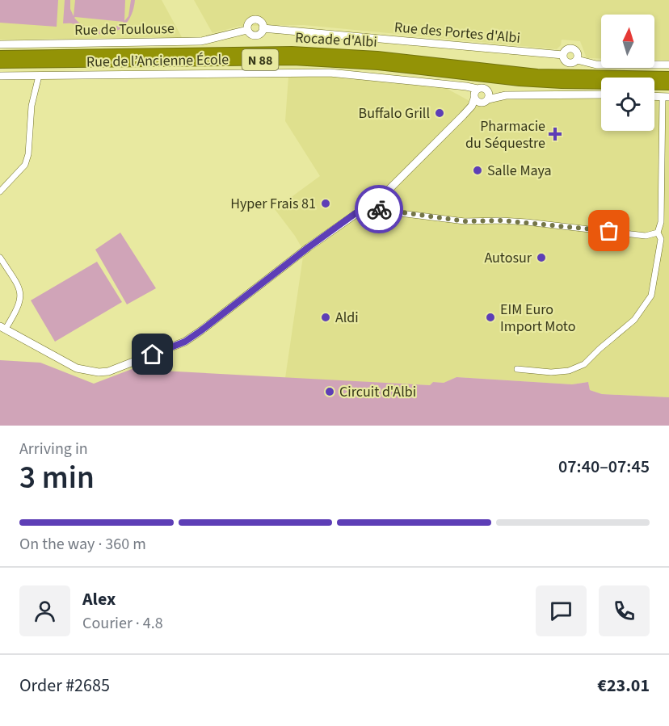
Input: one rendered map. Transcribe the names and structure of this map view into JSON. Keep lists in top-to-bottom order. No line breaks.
{"streets":{"highway":["Rocade d'Albi","N 88"],"street":["Rue de Toulouse","Rue des Portes d'Albi","Rue de l’Ancienne École"]},"crossings":[["Rue de Toulouse","Rue des Portes d'Albi"]],"places":{"other":["Buffalo Grill","Salle Maya","Hyper Frais 81","Autosur","Aldi","EIM Euro Import Moto","Circuit d'Albi"],"health":["Pharmacie du Séquestre"]},"north":"top","page":{"heading":["3 min","Arriving in","07:40–07:45"],"panel":["Alex","Courier · 4.8","Order #2685","€23.01"],"bar":"On the way · 360 m"}}
